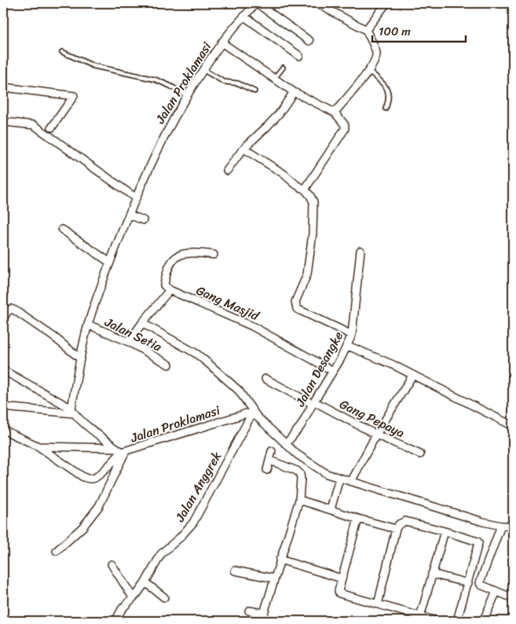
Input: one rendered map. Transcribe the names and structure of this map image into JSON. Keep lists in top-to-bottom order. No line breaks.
{"streets":{"street":["Jalan Proklamasi","Gang Masjid","Jalan Setia","Jalan Desangke","Gang Pepaya","Jalan Anggrek"]},"crossings":[["Jalan Proklamasi","Jalan Setia"],["Jalan Proklamasi","Jalan Anggrek"],["Gang Masjid","Jalan Desangke"],["Jalan Desangke","Gang Pepaya"]],"scale_bar":"100 m"}
